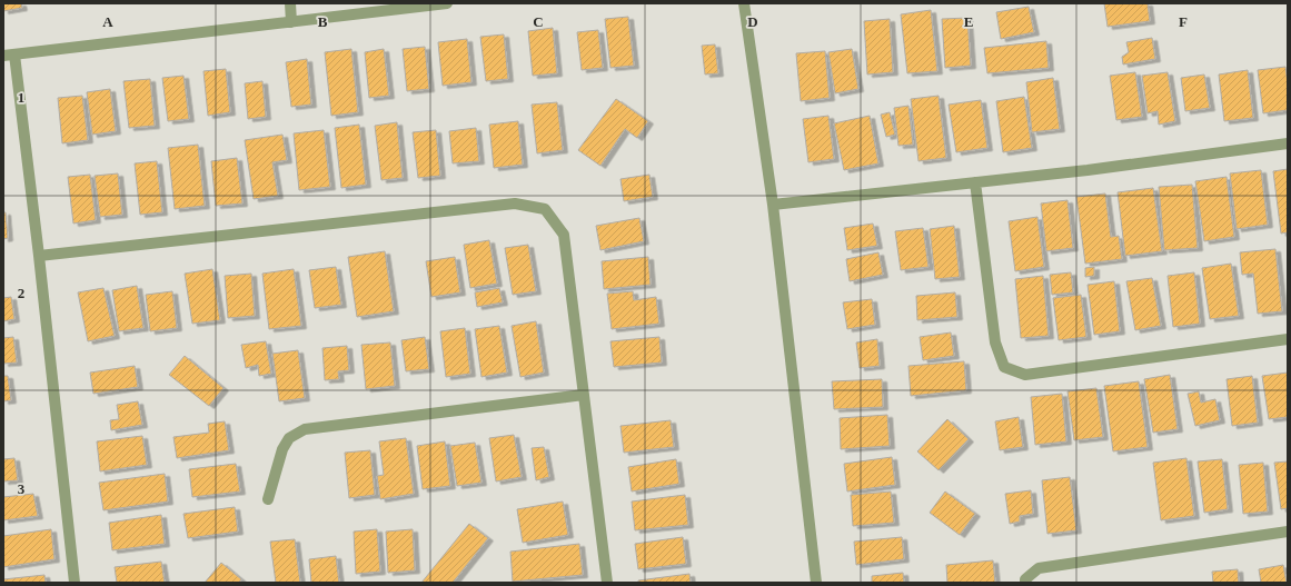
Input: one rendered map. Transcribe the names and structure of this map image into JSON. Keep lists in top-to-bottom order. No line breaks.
{"grid":{"columns":["A","B","C","D","E","F"],"rows":["1","2","3"]}}
